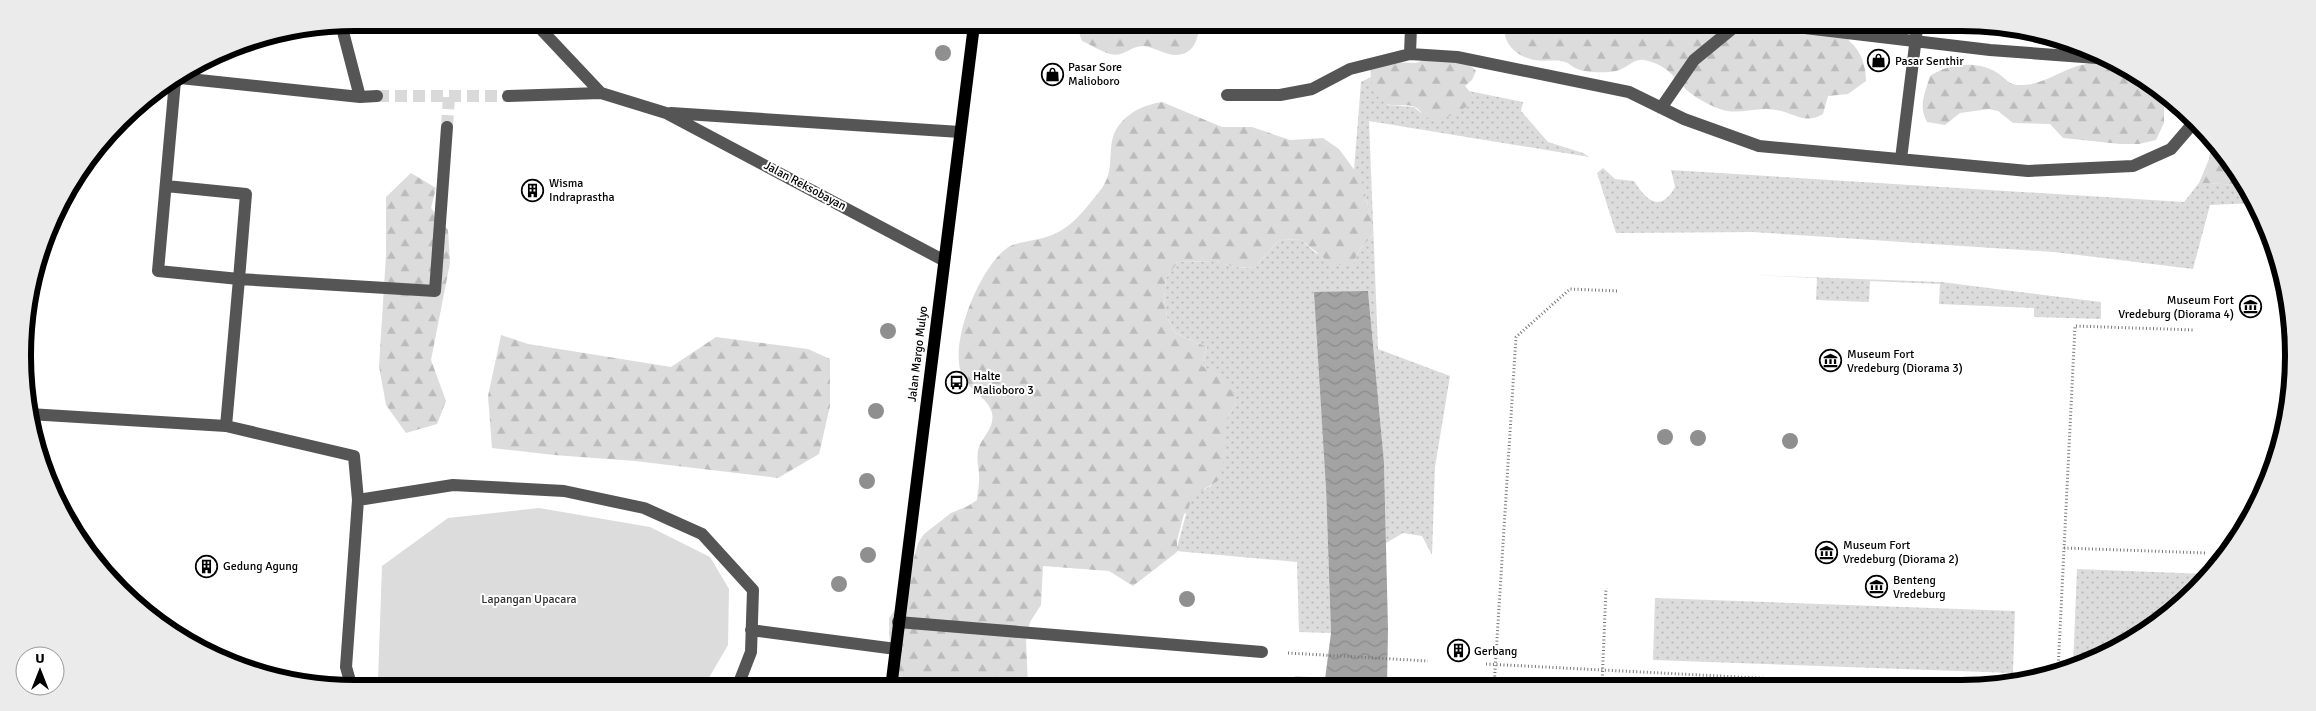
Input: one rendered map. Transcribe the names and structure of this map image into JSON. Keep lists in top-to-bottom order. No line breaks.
{"streets":{"main road":["Jalan Margo Mulyo"],"street":["Jalan Reksobayan"]},"crossings":[["Jalan Reksobayan","Jalan Margo Mulyo"]],"parks":["Lapangan Upacara"],"places":{"shop":["Pasar Senthir","Pasar Sore Malioboro"],"building":["Wisma Indraprastha","Gedung Agung","Gerbang"],"museum":["Museum Fort Vredeburg (Diorama 4)","Museum Fort Vredeburg (Diorama 3)","Museum Fort Vredeburg (Diorama 2)","Benteng Vredeburg"],"bus stop":["Halte Malioboro 3"]},"north":"top"}
